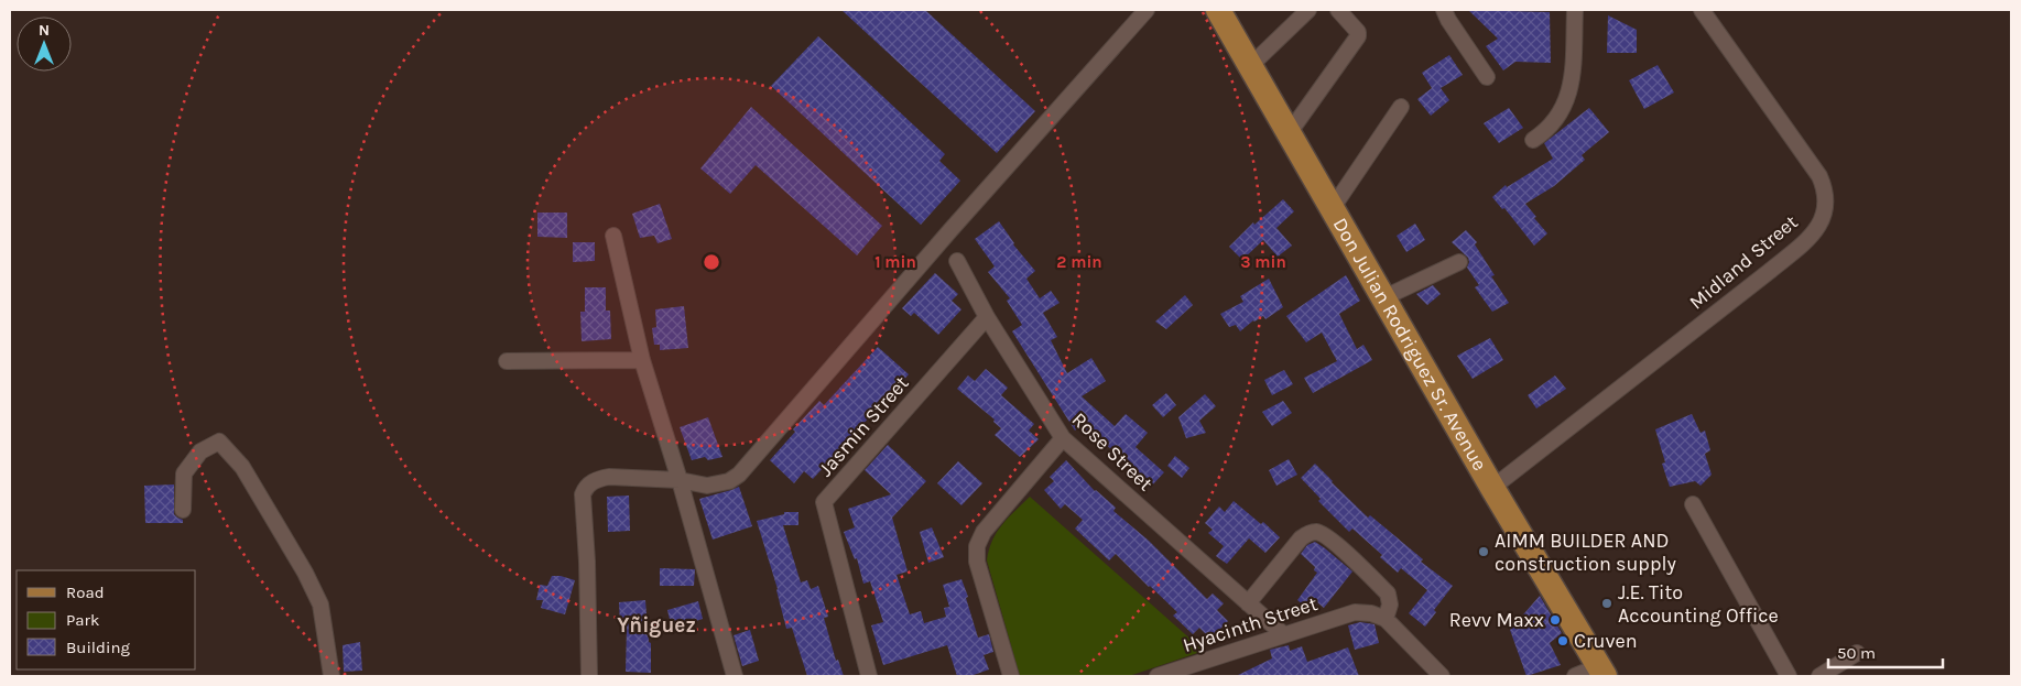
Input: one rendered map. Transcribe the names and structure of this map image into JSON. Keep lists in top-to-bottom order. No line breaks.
{"streets":{"main road":["Don Julian Rodriguez Sr. Avenue"],"street":["Midland Street","Jasmin Street","Rose Street","Hyacinth Street"]},"crossings":[["Midland Street","Don Julian Rodriguez Sr. Avenue"],["Jasmin Street","Rose Street"],["Rose Street","Hyacinth Street"]],"districts":["Yñiguez"],"places":["AIMM BUILDER AND construction supply","J.E. Tito Accounting Office","Revv Maxx","Cruven"],"legend":["Road","Park","Building"],"scale_bar":"50 m","north":"top","rings":["1 min","2 min","3 min"]}
